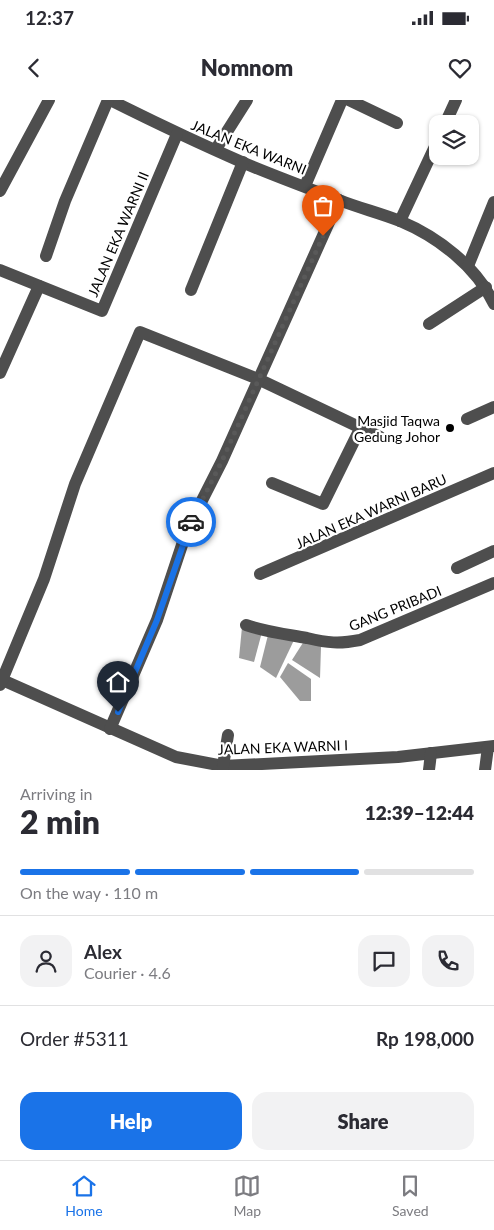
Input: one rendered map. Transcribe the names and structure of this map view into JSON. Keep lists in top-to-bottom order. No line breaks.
{"streets":{"street":["JALAN EKA WARNI","JALAN EKA WARNI II","JALAN EKA WARNI BARU","GANG PRIBADI","JALAN EKA WARNI I"]},"crossings":[["JALAN EKA WARNI","JALAN EKA WARNI II"]],"places":["Masjid Taqwa Gedung Johor"],"page":{"status":"12:37","header":"Nomnom","heading":["2 min","Arriving in","12:39–12:44"],"panel":["Alex","Courier · 4.6","Order #5311","Rp 198,000"],"bar":"On the way · 110 m","buttons":["Help","Share"],"tabs":["Home","Map","Saved"]}}
